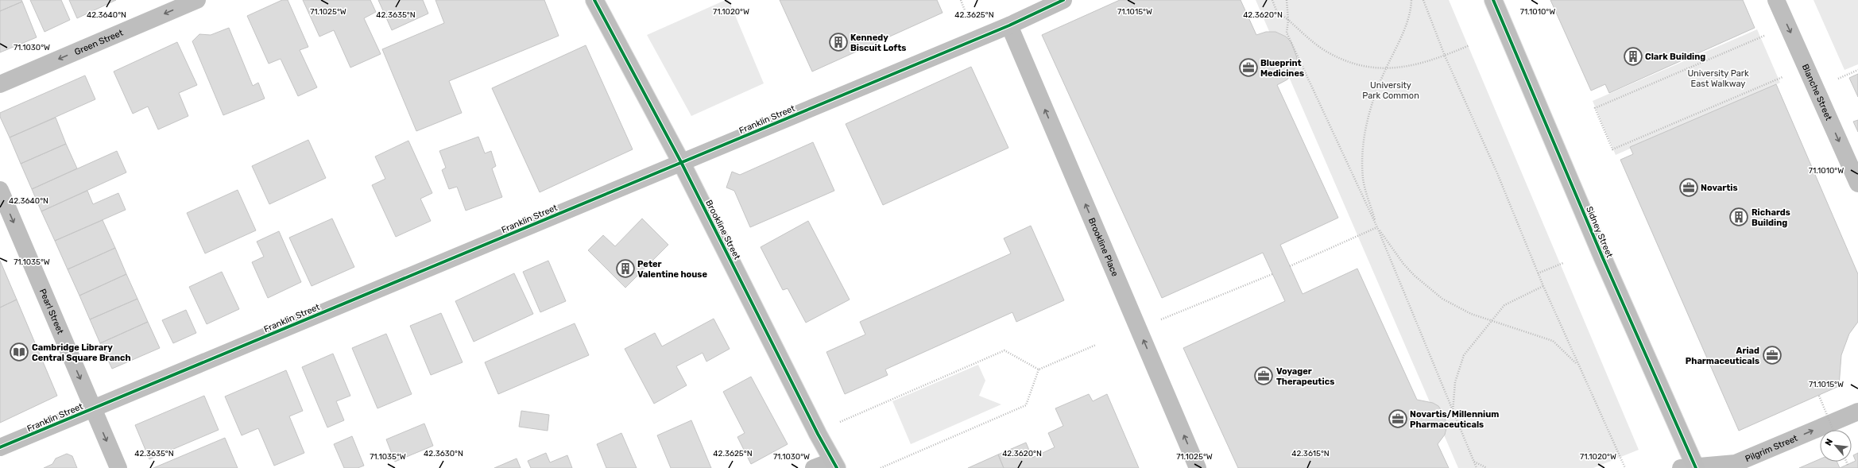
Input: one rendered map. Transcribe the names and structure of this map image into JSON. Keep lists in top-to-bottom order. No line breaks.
{"streets":{"main road":["Brookline Street","Sidney Street"],"street":["Green Street","Blanche Street","Franklin Street","Brookline Place","Pearl Street","Pilgrim Street"]},"crossings":[["Franklin Street","Brookline Street"],["Franklin Street","Brookline Place"],["Franklin Street","Pearl Street"],["Sidney Street","Pilgrim Street"]],"one_way":["Green Street","Blanche Street","Brookline Place","Pearl Street","Pilgrim Street"],"parks":["University Park East Walkway","University Park Common"],"places":{"building":["Kennedy Biscuit Lofts","Clark Building","Richards Building","Peter Valentine house"],"office":["Blueprint Medicines","Novartis","Ariad Pharmaceuticals","Voyager Therapeutics","Novartis/Millennium Pharmaceuticals"],"library":["Cambridge Library Central Square Branch"]},"north":"top left","coordinates":["71.1025°W","71.1020°W","71.1015°W","71.1010°W","42.3640°N","42.3635°N","42.3625°N","42.3620°N","71.1030°W","71.1035°W","42.3630°N","42.3615°N"]}
